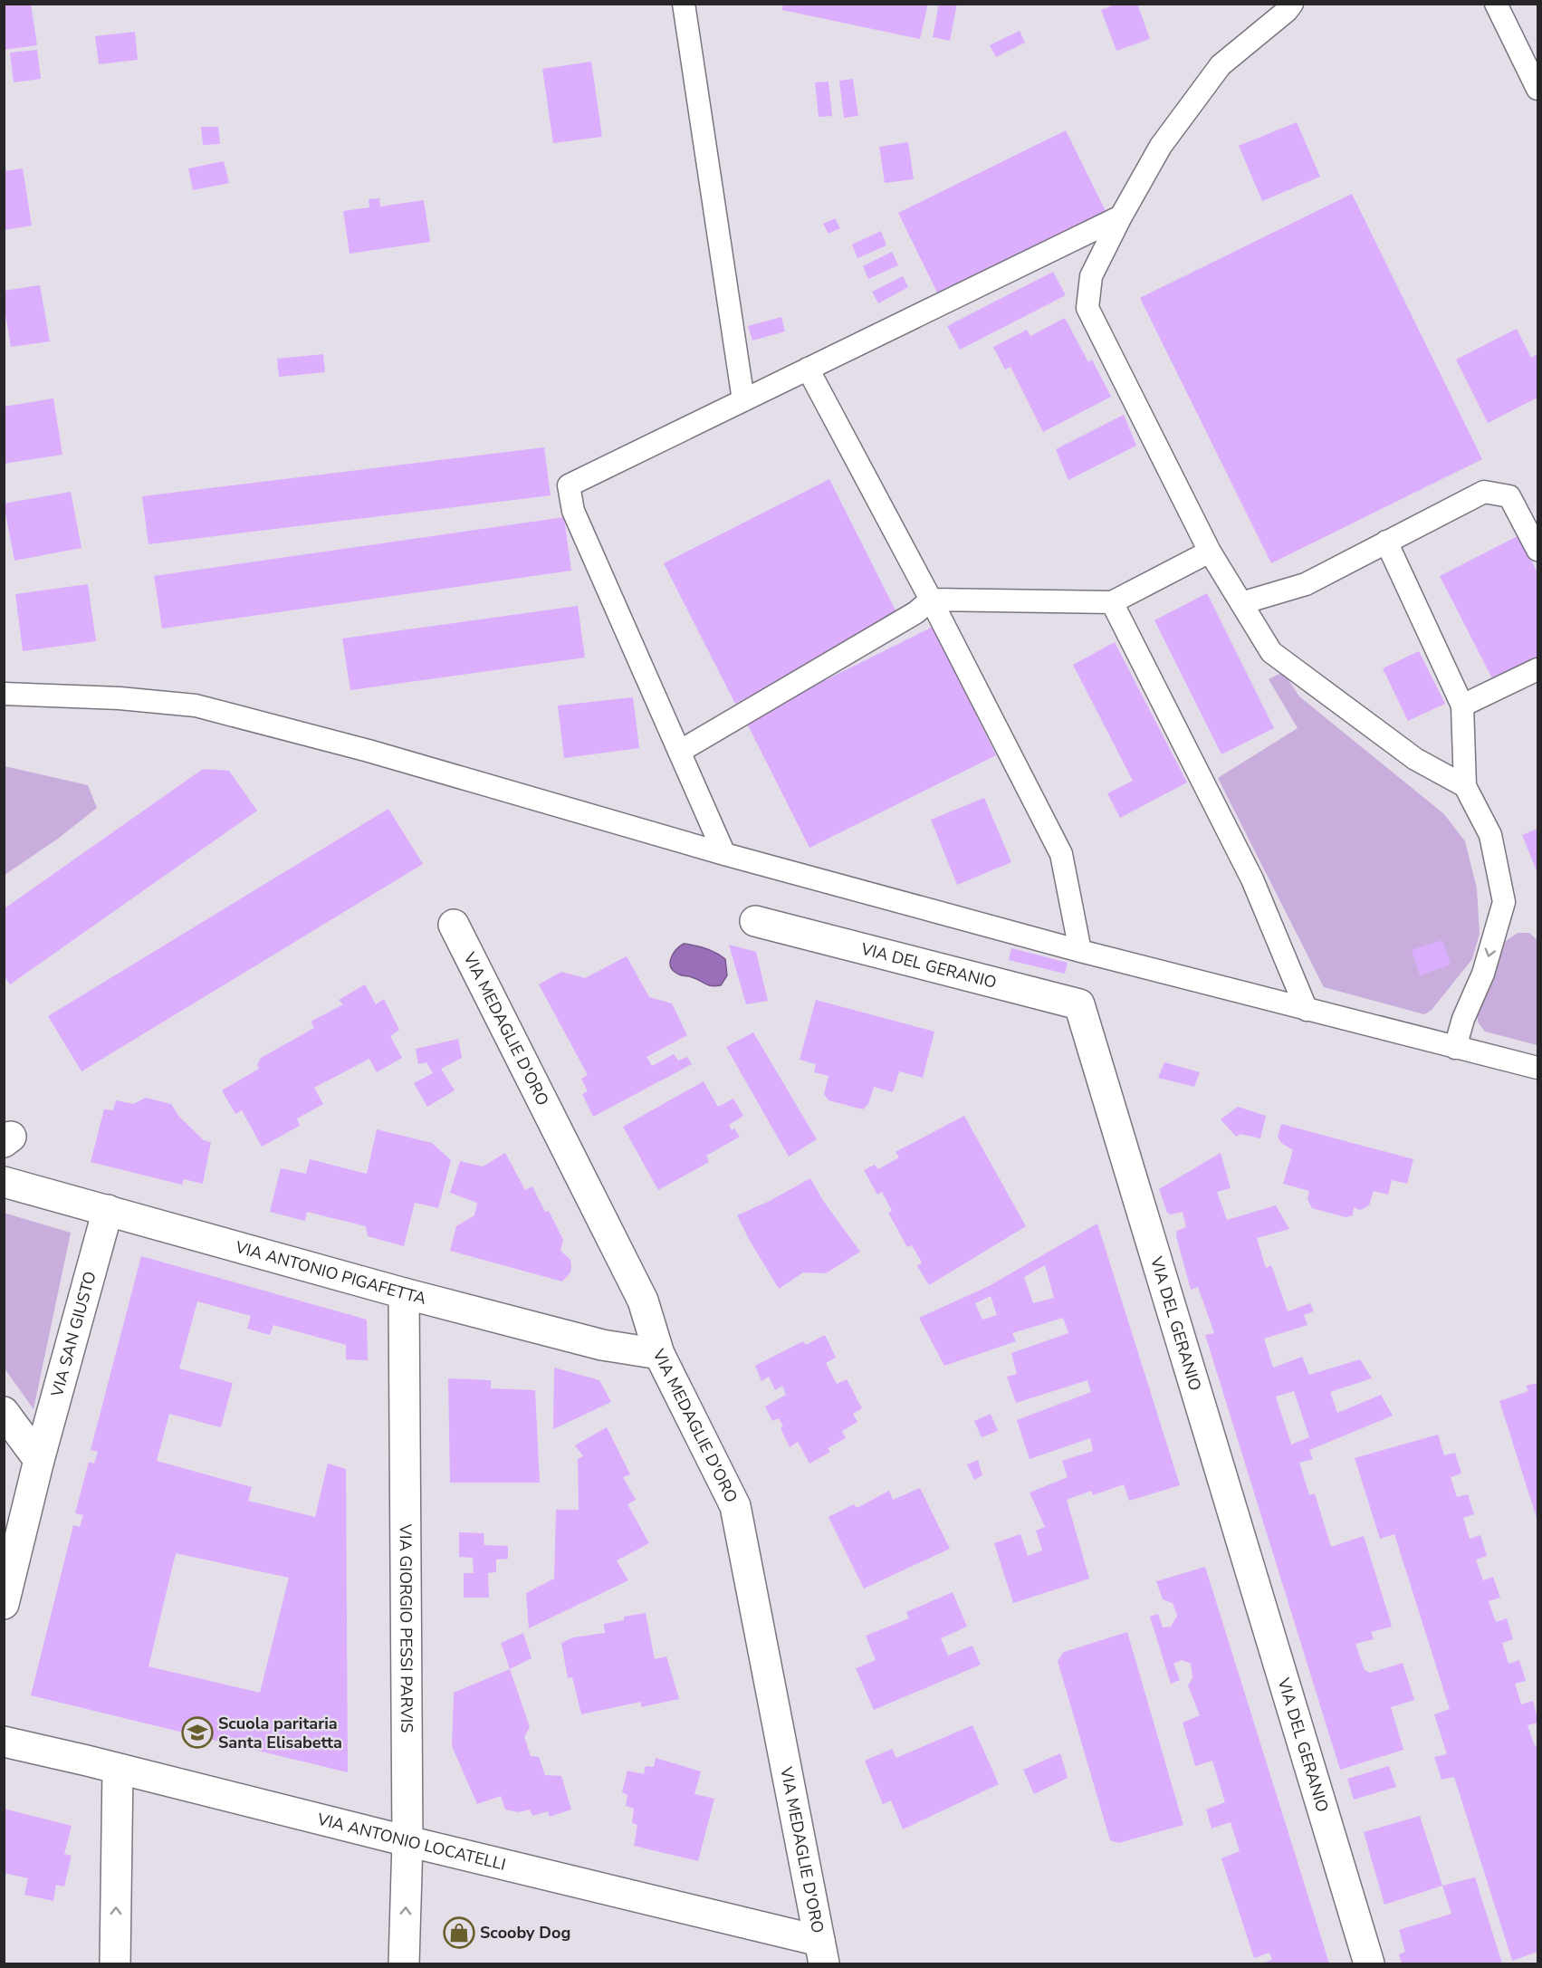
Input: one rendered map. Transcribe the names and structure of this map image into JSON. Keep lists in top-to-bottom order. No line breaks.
{"streets":{"street":["VIA DEL GERANIO","VIA MEDAGLIE D'ORO","VIA ANTONIO PIGAFETTA","VIA SAN GIUSTO","VIA GIORGIO PESSI PARVIS","VIA ANTONIO LOCATELLI"]},"crossings":[["VIA MEDAGLIE D'ORO","VIA ANTONIO PIGAFETTA"],["VIA MEDAGLIE D'ORO","VIA ANTONIO LOCATELLI"],["VIA ANTONIO PIGAFETTA","VIA SAN GIUSTO"],["VIA ANTONIO PIGAFETTA","VIA GIORGIO PESSI PARVIS"],["VIA GIORGIO PESSI PARVIS","VIA ANTONIO LOCATELLI"]],"places":{"school or university":["Scuola paritaria Santa Elisabetta"],"shop":["Scooby Dog"]}}
